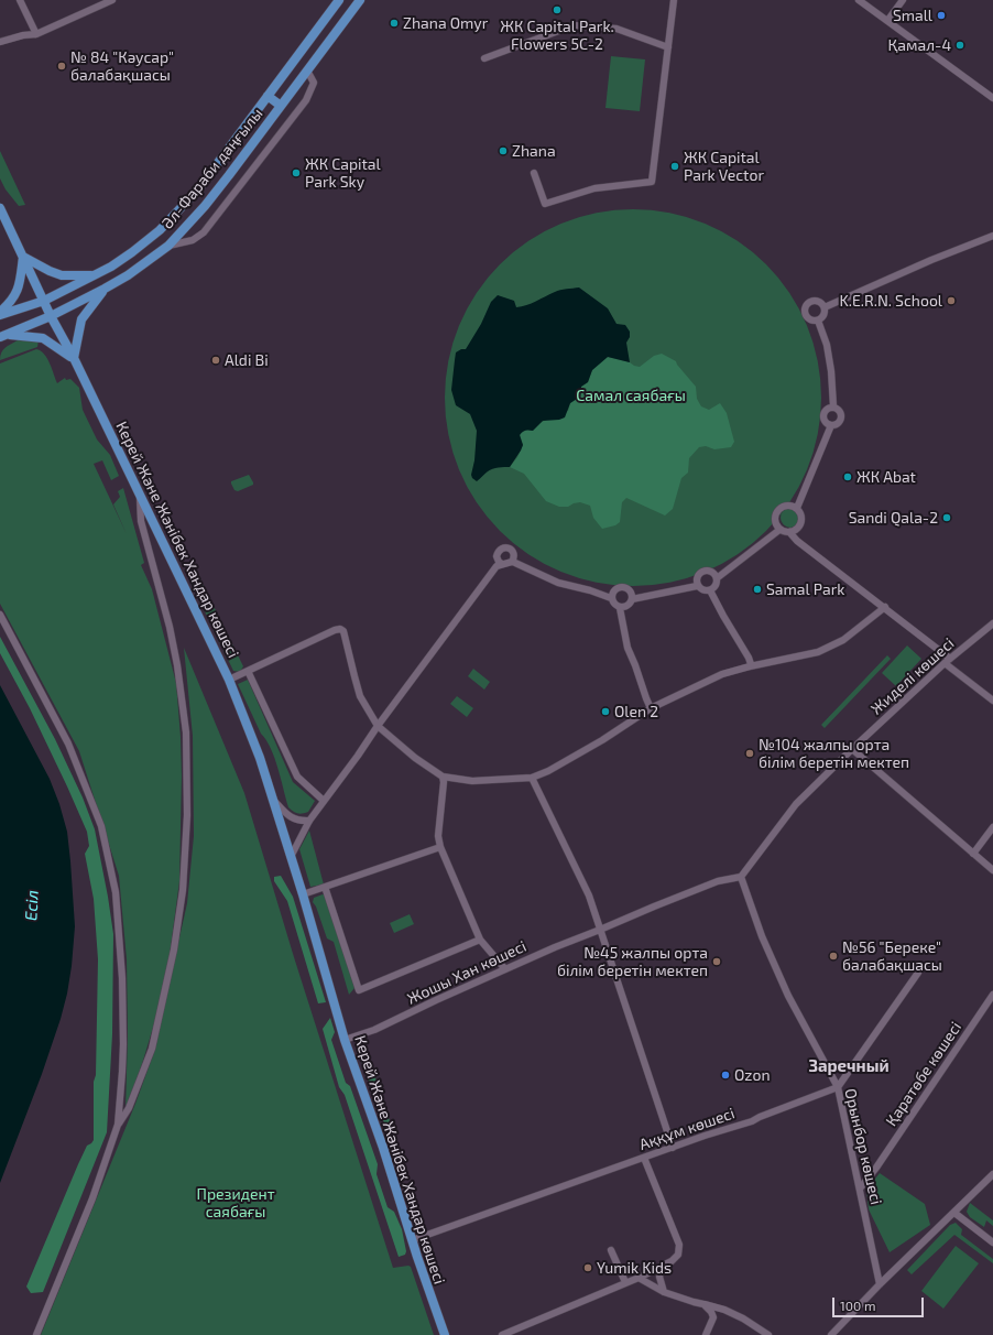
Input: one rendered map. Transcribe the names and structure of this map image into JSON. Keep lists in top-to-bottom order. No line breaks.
{"streets":{"main road":["Әл-Фараби даңғылы","Керей Және Жәнібек Хандар көшесі"],"street":["Жиделі көшесі","Жошы Хан көшесі","Қаратөбе көшесі","Аққұм көшесі","Орынбор көшесі"]},"crossings":[["Әл-Фараби даңғылы","Керей Және Жәнібек Хандар көшесі"],["Керей Және Жәнібек Хандар көшесі","Жошы Хан көшесі"],["Керей Және Жәнібек Хандар көшесі","Аққұм көшесі"],["Жиделі көшесі","Жошы Хан көшесі"],["Жиделі көшесі","Орынбор көшесі"],["Жошы Хан көшесі","Орынбор көшесі"],["Қаратөбе көшесі","Орынбор көшесі"],["Аққұм көшесі","Орынбор көшесі"]],"districts":["Заречный"],"water":["Есіл"],"parks":["Самал саябағы","Президент саябағы"],"places":["ЖК Capital Park. Flowers 5C-2","Small","Zhana Omyr","Қамал-4","№ 84 \"Кәусар\" балабақшасы","Zhana","ЖК Capital Park Vector","ЖК Capital Park Sky","K.E.R.N. School","Aldi Bi","ЖК Abat","Sandi Qala-2","Samal Park","Olen 2","№104 жалпы орта білім беретін мектеп","№56 \"Береке\" балабақшасы","№45 жалпы орта білім беретін мектеп","Ozon","Yumik Kids"],"scale_bar":"100 m"}
